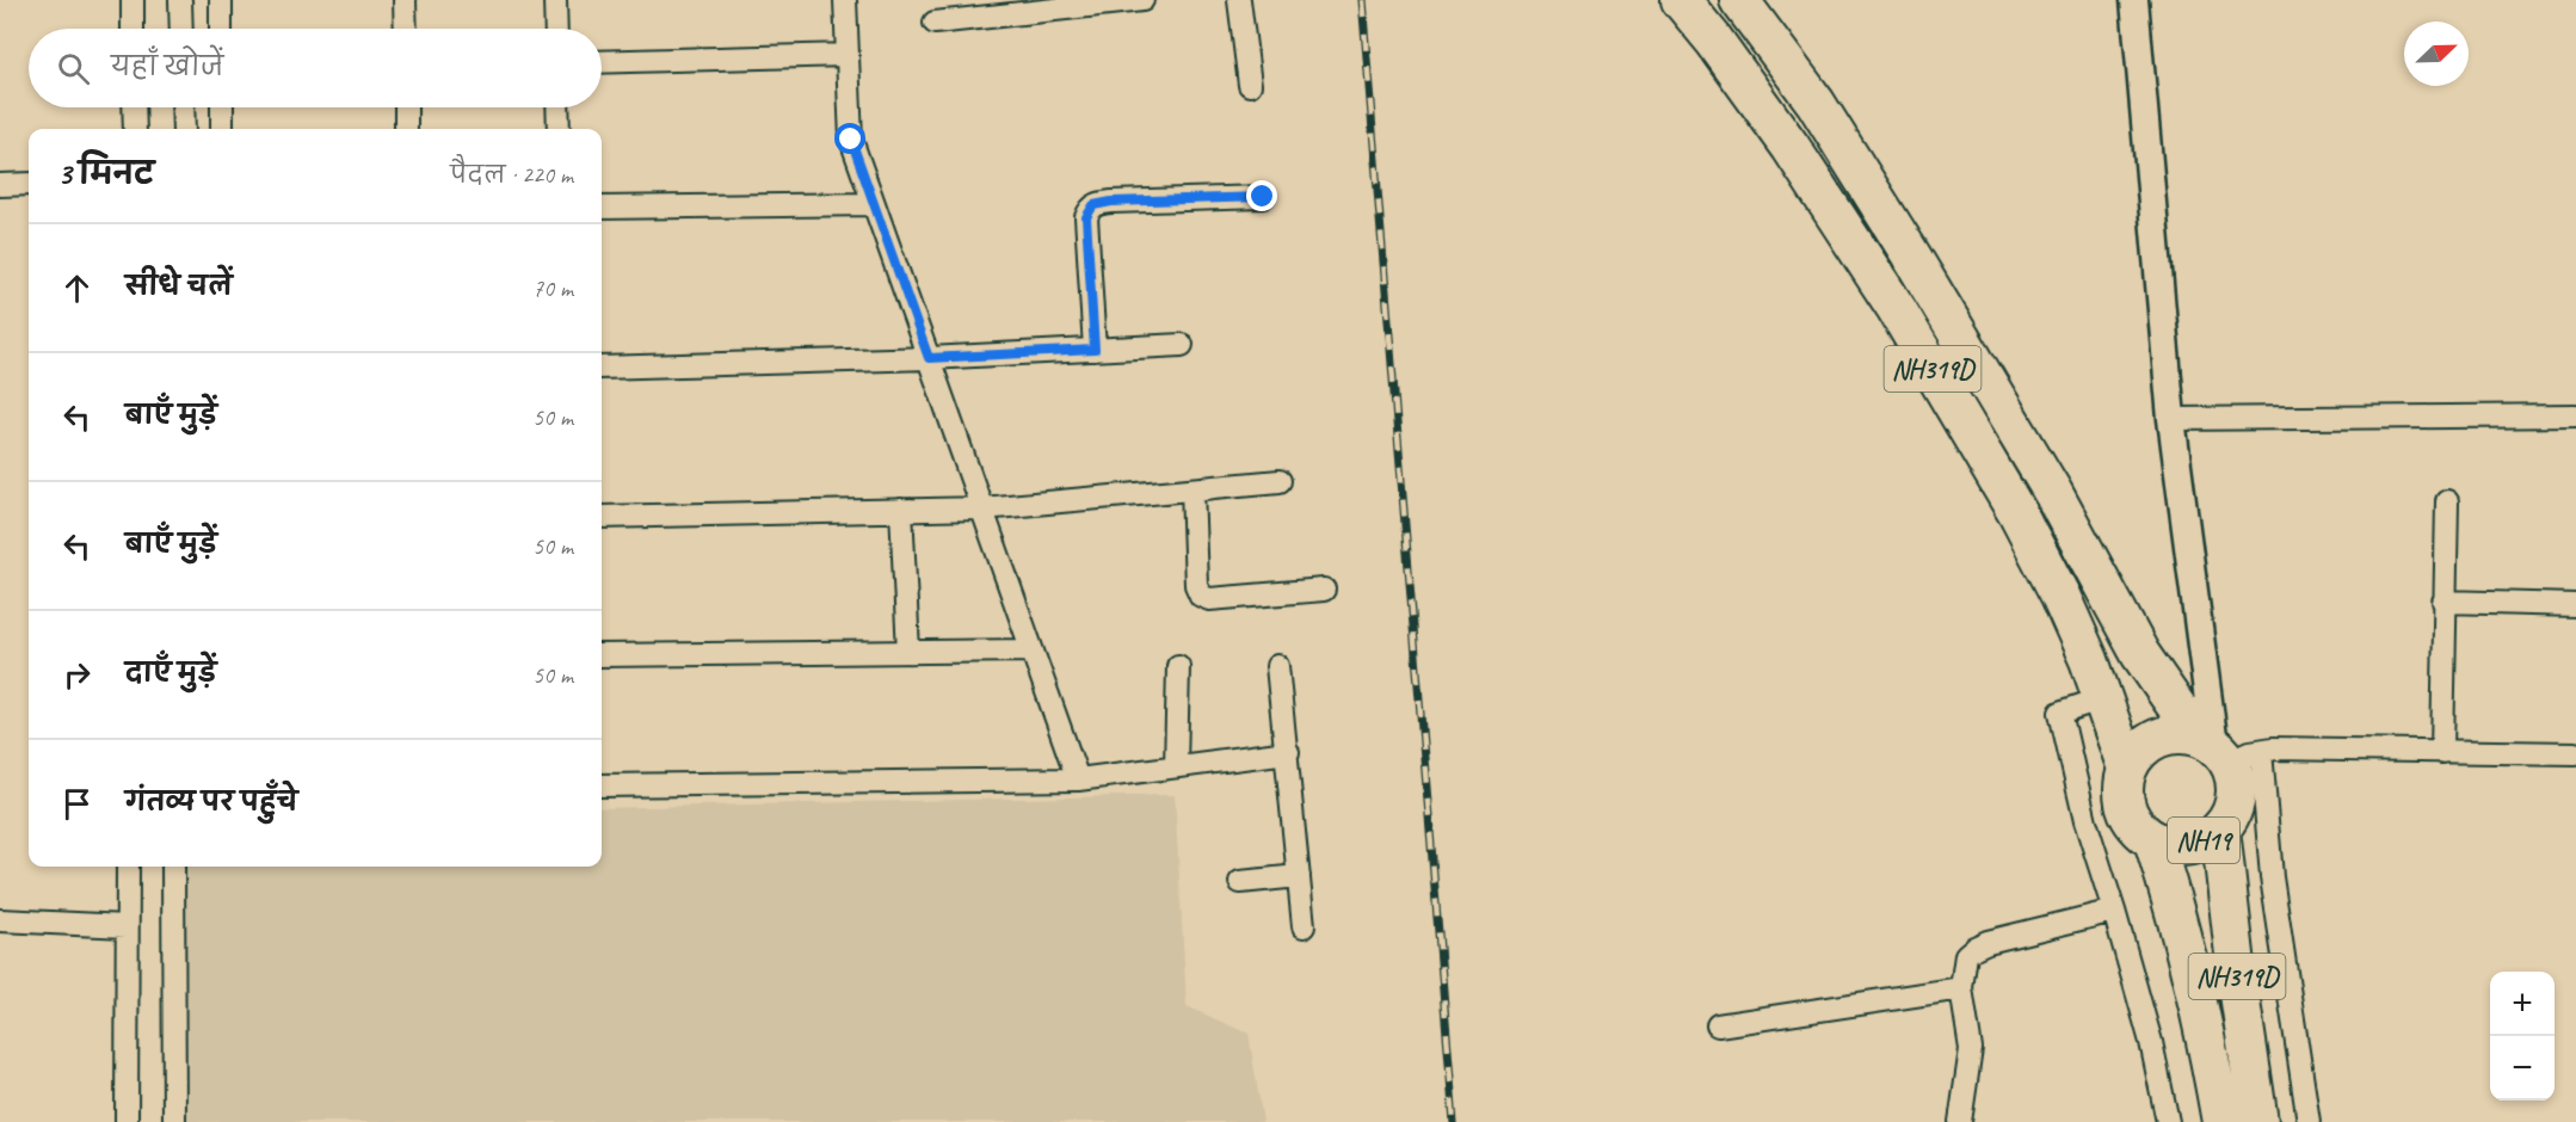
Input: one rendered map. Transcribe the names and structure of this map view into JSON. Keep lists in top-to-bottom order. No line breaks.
{"streets":{"highway":["NH319D","NH19"]},"crossings":[["NH319D","NH19"]],"north":"top right","page":{"search":"यहाँ खोजें","heading":["3 मिनट","पैदल · 220 m"],"list":[["सीधे चलें","70 m"],["बाएँ मुड़ें","50 m"],["बाएँ मुड़ें","50 m"],["दाएँ मुड़ें","50 m"],"गंतव्य पर पहुँचे"],"map_buttons":["+","−"]}}
